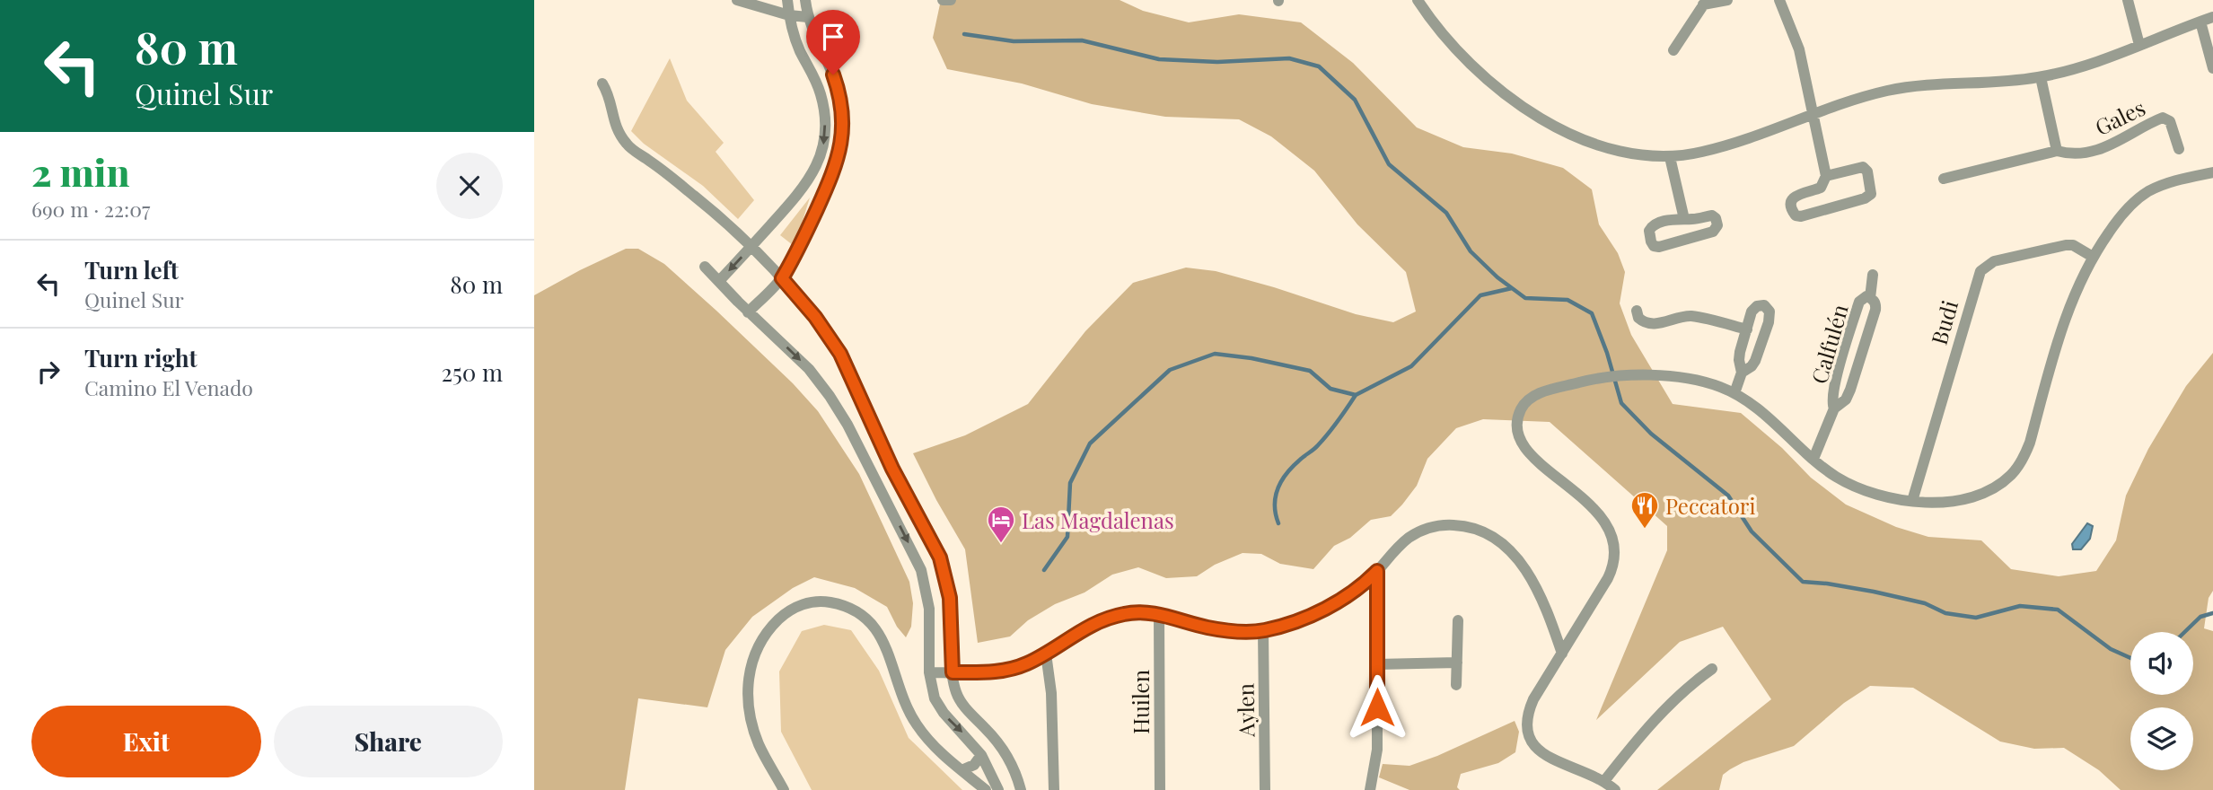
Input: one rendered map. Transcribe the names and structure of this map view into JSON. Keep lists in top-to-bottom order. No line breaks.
{"streets":{"street":["Gales","Budi","Calfulén","Huilen","Aylen"]},"places":{"restaurant":["Peccatori"],"hotel":["Las Magdalenas"]},"page":{"turn":["80 m","Quinel Sur"],"heading":["2 min","690 m · 22:07"],"list":[{"name":"Turn left","note":"Quinel Sur","value":"80 m"},{"name":"Turn right","note":"Camino El Venado","value":"250 m"}],"buttons":["Exit","Share"]}}
